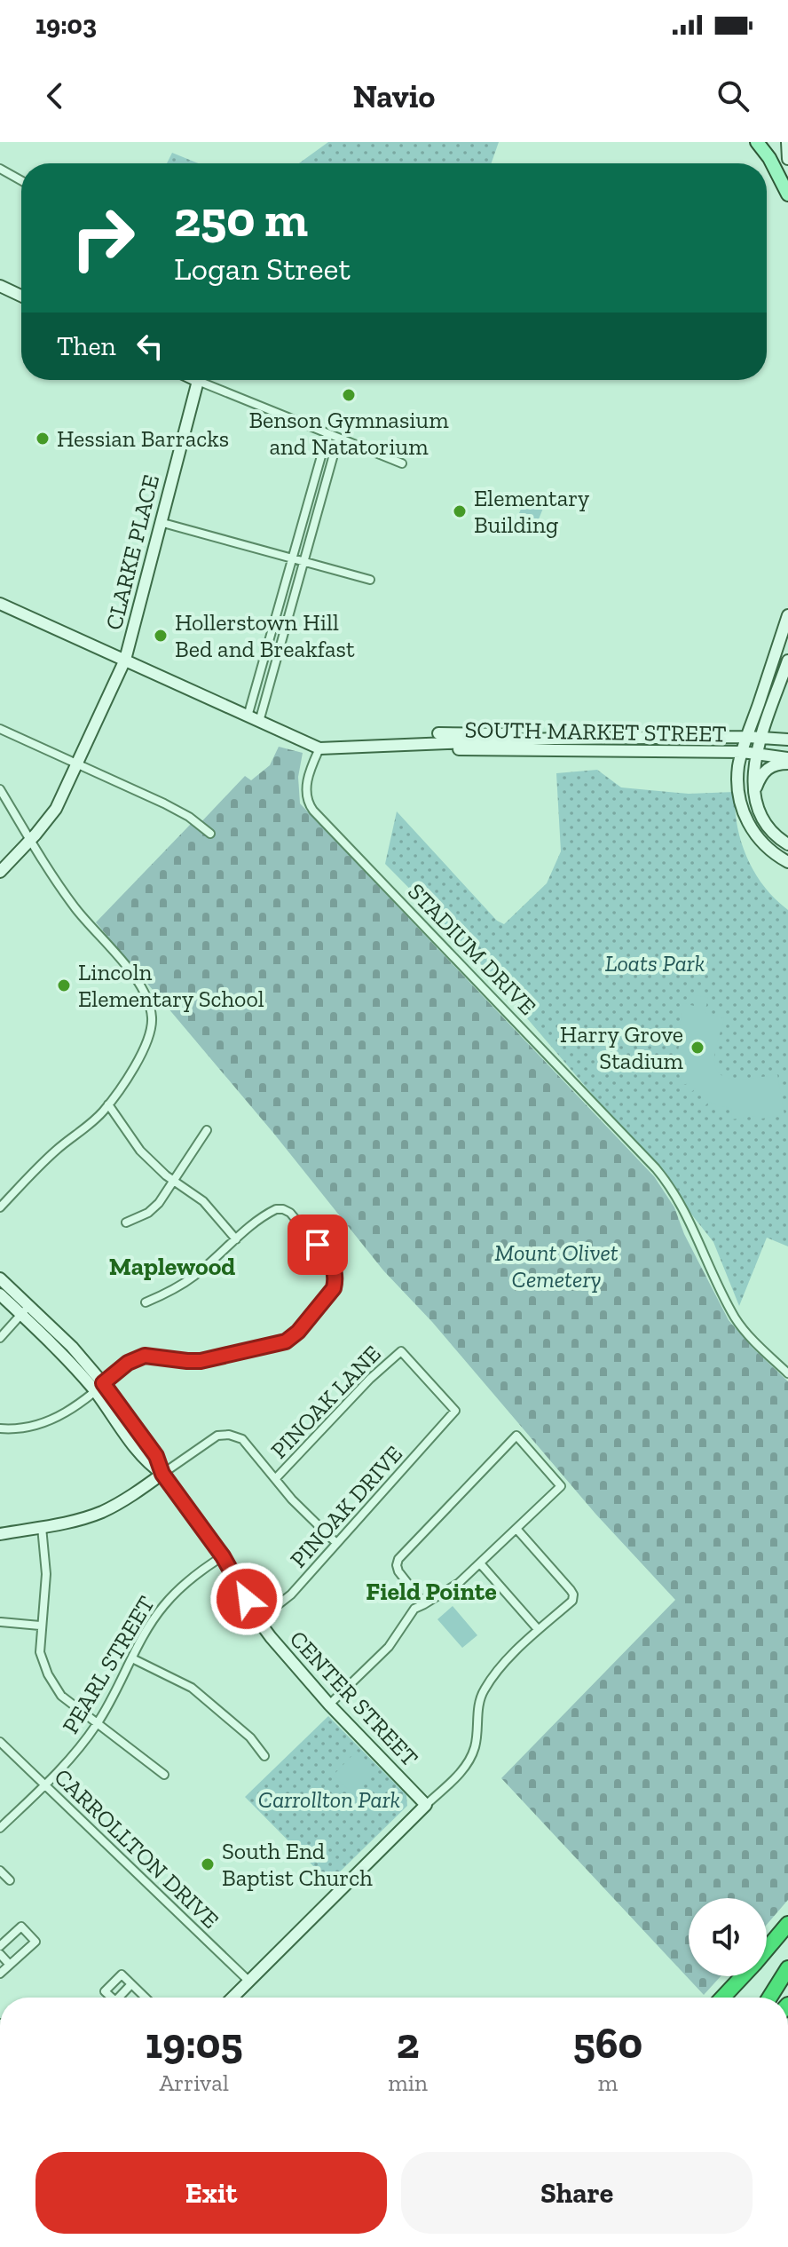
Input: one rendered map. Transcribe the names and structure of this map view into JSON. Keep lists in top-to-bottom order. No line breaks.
{"streets":{"main road":["CLARKE PLACE","SOUTH MARKET STREET","CENTER STREET"],"street":["STADIUM DRIVE","PINOAK LANE","PINOAK DRIVE","PEARL STREET","CARROLLTON DRIVE"]},"crossings":[["CLARKE PLACE","SOUTH MARKET STREET"],["SOUTH MARKET STREET","STADIUM DRIVE"],["PINOAK LANE","PINOAK DRIVE"],["PINOAK DRIVE","CENTER STREET"],["PEARL STREET","CENTER STREET"],["PEARL STREET","CARROLLTON DRIVE"]],"districts":["Maplewood","Field Pointe"],"parks":["Loats Park","Mount Olivet Cemetery","Carrollton Park"],"places":["Benson Gymnasium and Natatorium","Hessian Barracks","Elementary Building","Hollerstown Hill Bed and Breakfast","Lincoln Elementary School","Harry Grove Stadium","South End Baptist Church"],"page":{"status":"19:03","header":"Navio","turn":["250 m","Logan Street"],"then":"Then","eta":["19:05","Arrival","2","min","560","m"],"buttons":["Exit","Share"]}}
